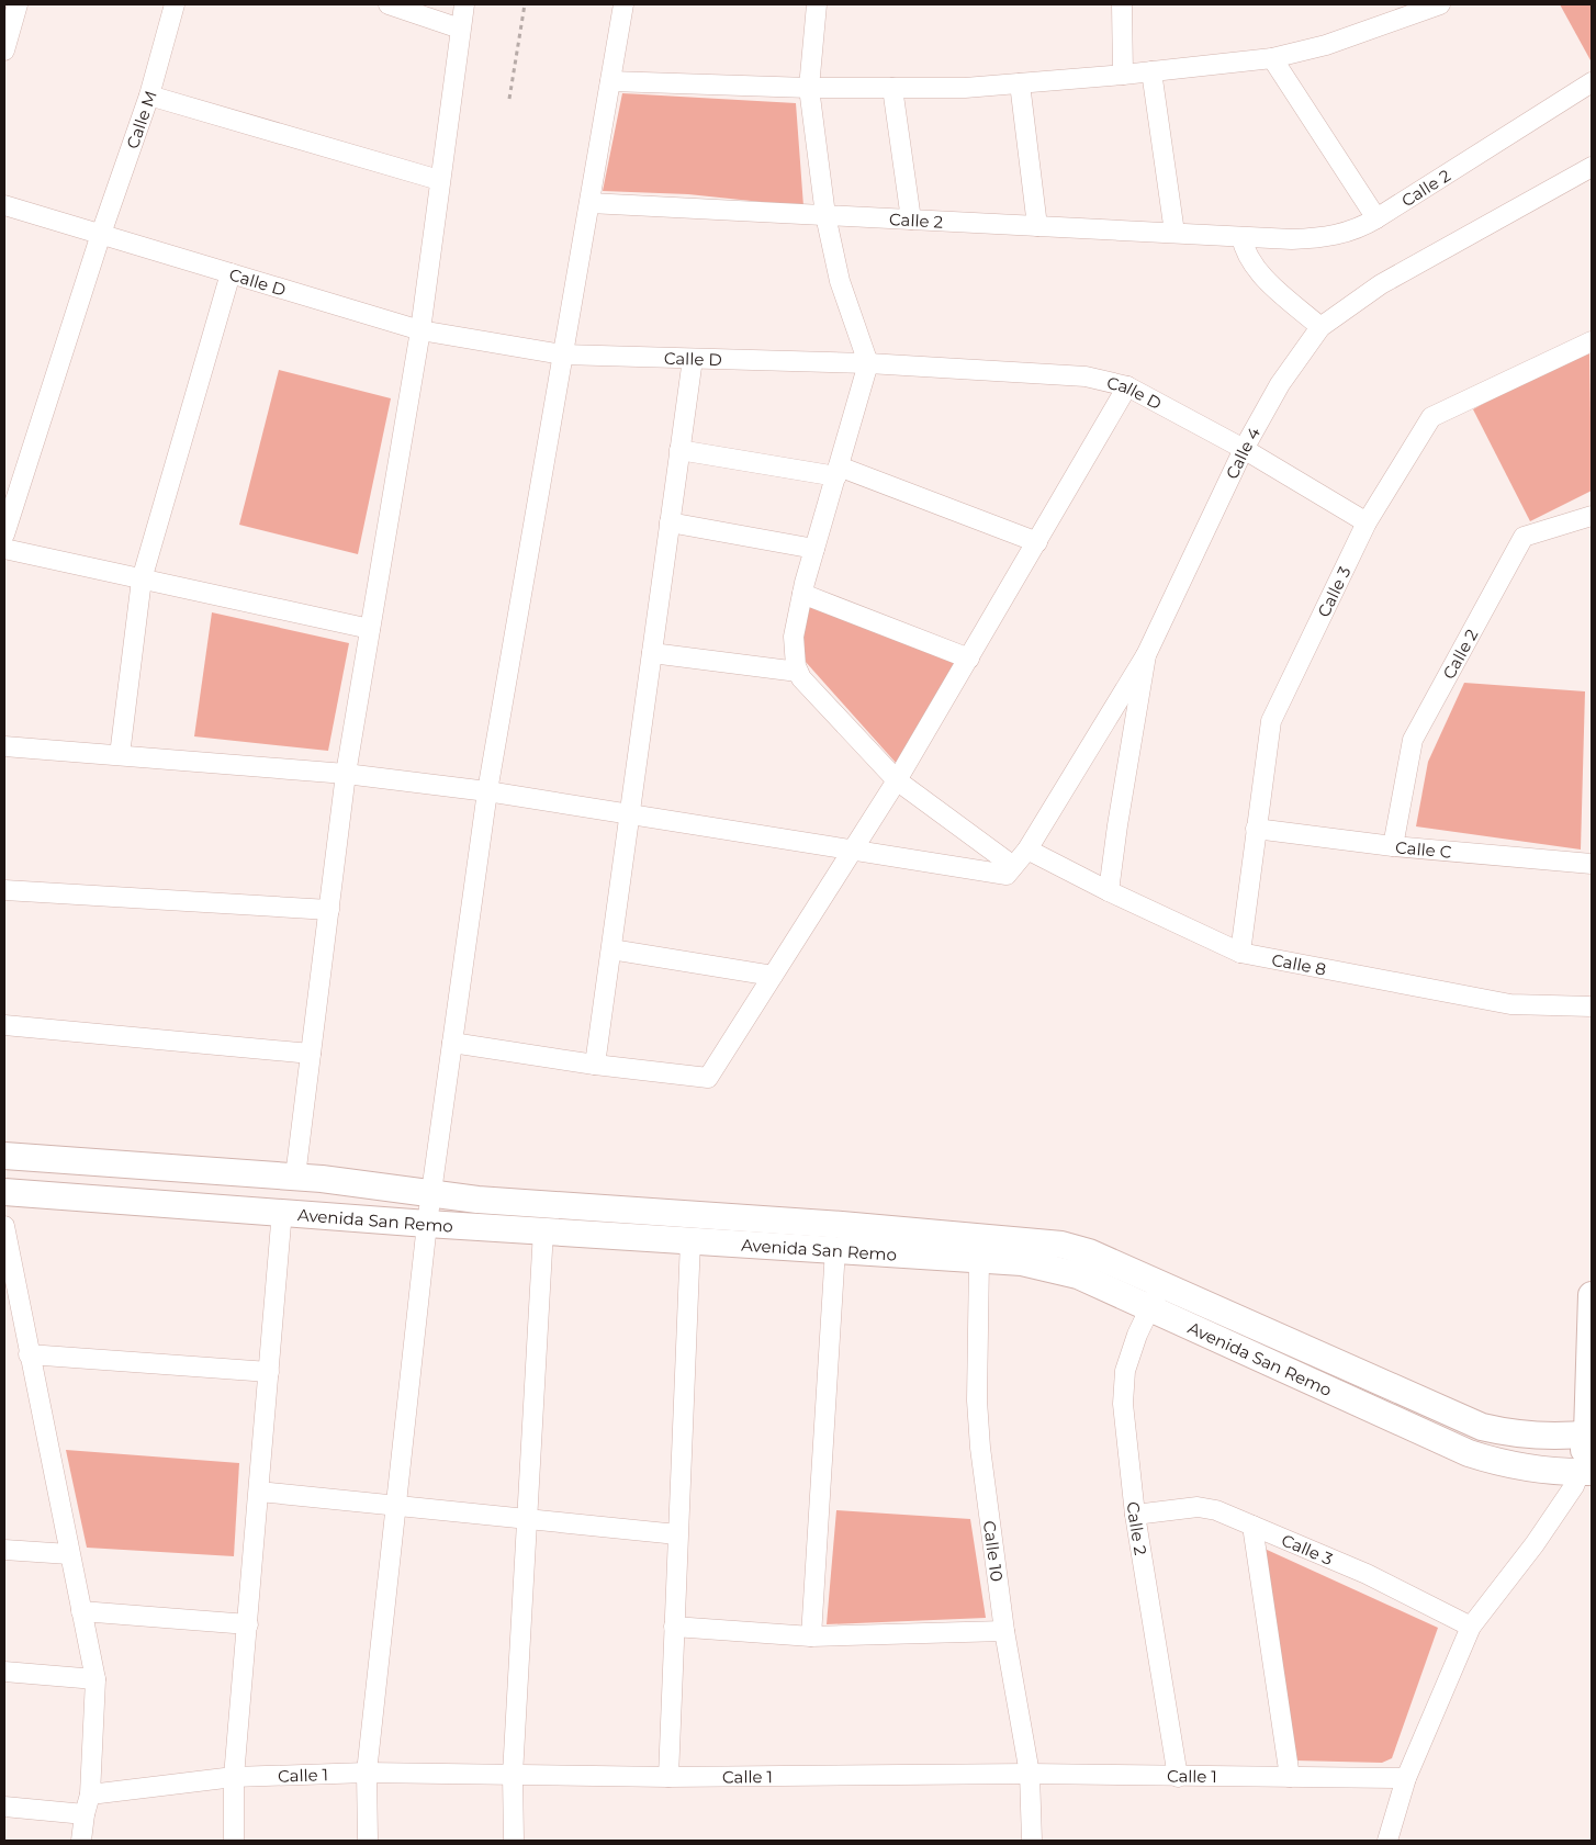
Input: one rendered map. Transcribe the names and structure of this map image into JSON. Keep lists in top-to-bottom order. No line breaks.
{"streets":{"main road":["Avenida San Remo"],"street":["Calle M","Calle 2","Calle D","Calle 4","Calle 3","Calle C","Calle 8","Calle 10","Calle 1"]},"crossings":[["Calle M","Calle D"],["Calle 2","Calle 3"],["Calle 2","Calle C"],["Calle 2","Avenida San Remo"],["Calle 2","Calle 1"],["Calle D","Calle 4"],["Calle D","Calle 3"],["Calle 4","Calle 8"],["Calle 3","Calle C"],["Calle 3","Calle 8"],["Avenida San Remo","Calle 10"],["Calle 10","Calle 1"]]}
